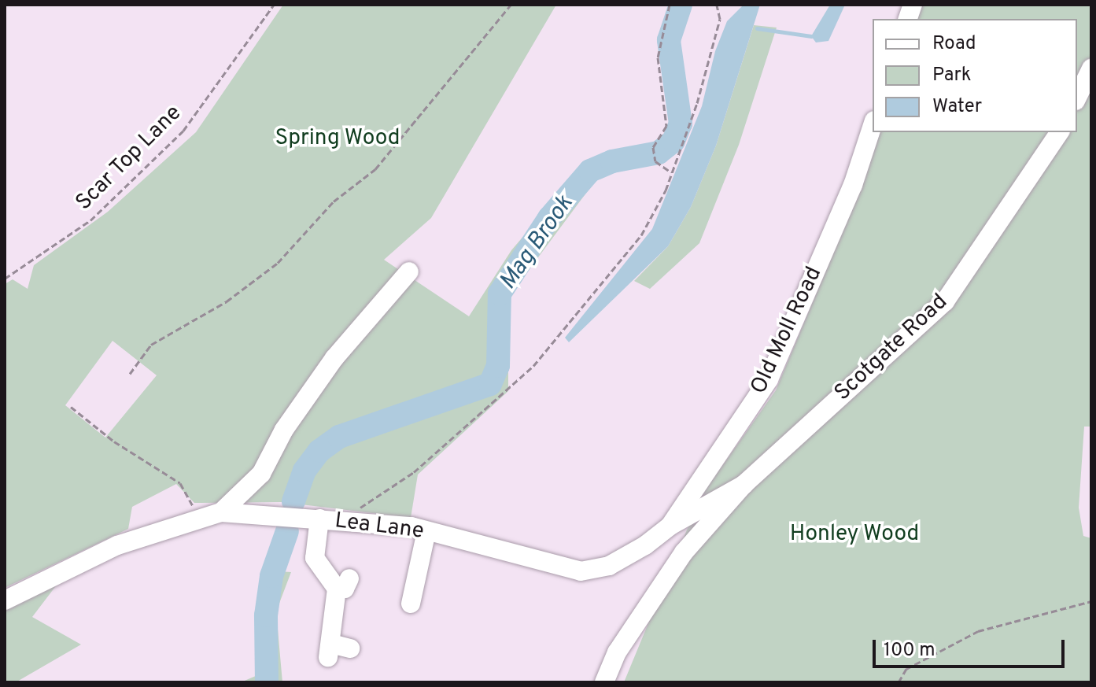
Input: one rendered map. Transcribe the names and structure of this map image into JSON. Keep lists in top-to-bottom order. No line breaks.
{"streets":{"street":["Old Moll Road","Scotgate Road","Lea Lane"],"path":["Scar Top Lane"]},"crossings":[["Old Moll Road","Lea Lane"],["Scotgate Road","Lea Lane"]],"water":["Mag Brook"],"parks":["Spring Wood","Honley Wood"],"legend":["Road","Park","Water"],"scale_bar":"100 m"}
